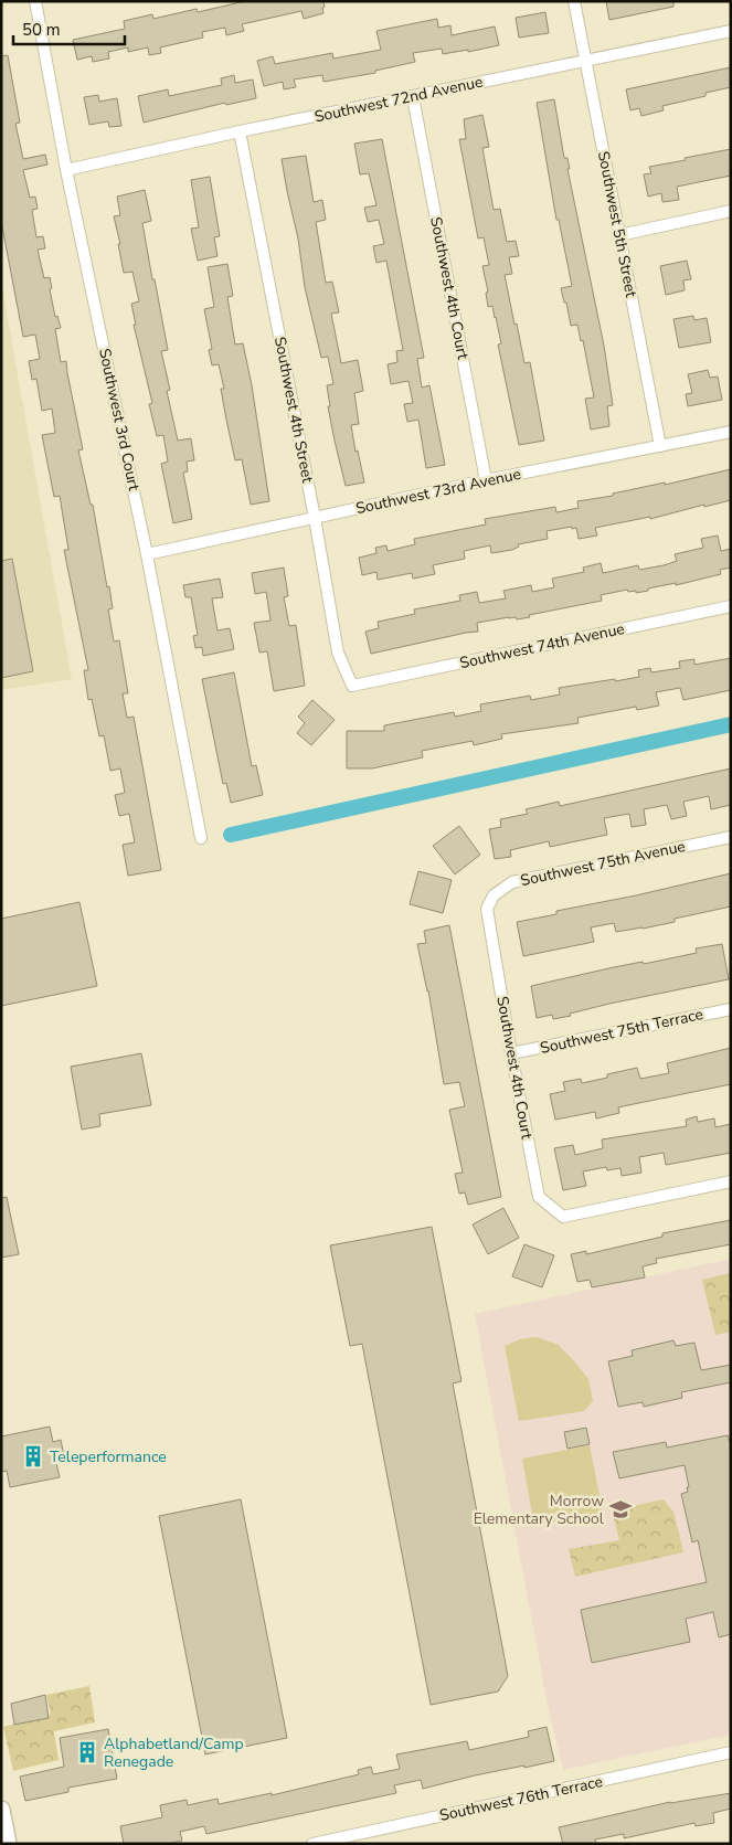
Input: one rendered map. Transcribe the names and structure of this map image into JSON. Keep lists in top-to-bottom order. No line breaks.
{"streets":{"street":["Southwest 72nd Avenue","Southwest 5th Street","Southwest 4th Court","Southwest 4th Street","Southwest 3rd Court","Southwest 73rd Avenue","Southwest 74th Avenue","Southwest 75th Avenue","Southwest 75th Terrace","Southwest 76th Terrace"]},"crossings":[["Southwest 72nd Avenue","Southwest 5th Street"],["Southwest 72nd Avenue","Southwest 4th Court"],["Southwest 72nd Avenue","Southwest 4th Street"],["Southwest 72nd Avenue","Southwest 3rd Court"],["Southwest 5th Street","Southwest 73rd Avenue"],["Southwest 4th Court","Southwest 73rd Avenue"],["Southwest 4th Court","Southwest 75th Avenue"],["Southwest 4th Court","Southwest 75th Terrace"],["Southwest 4th Street","Southwest 73rd Avenue"],["Southwest 4th Street","Southwest 74th Avenue"],["Southwest 3rd Court","Southwest 73rd Avenue"]],"places":{"building":["Teleperformance","Alphabetland/Camp Renegade"],"school or university":["Morrow Elementary School"]},"scale_bar":"50 m"}
